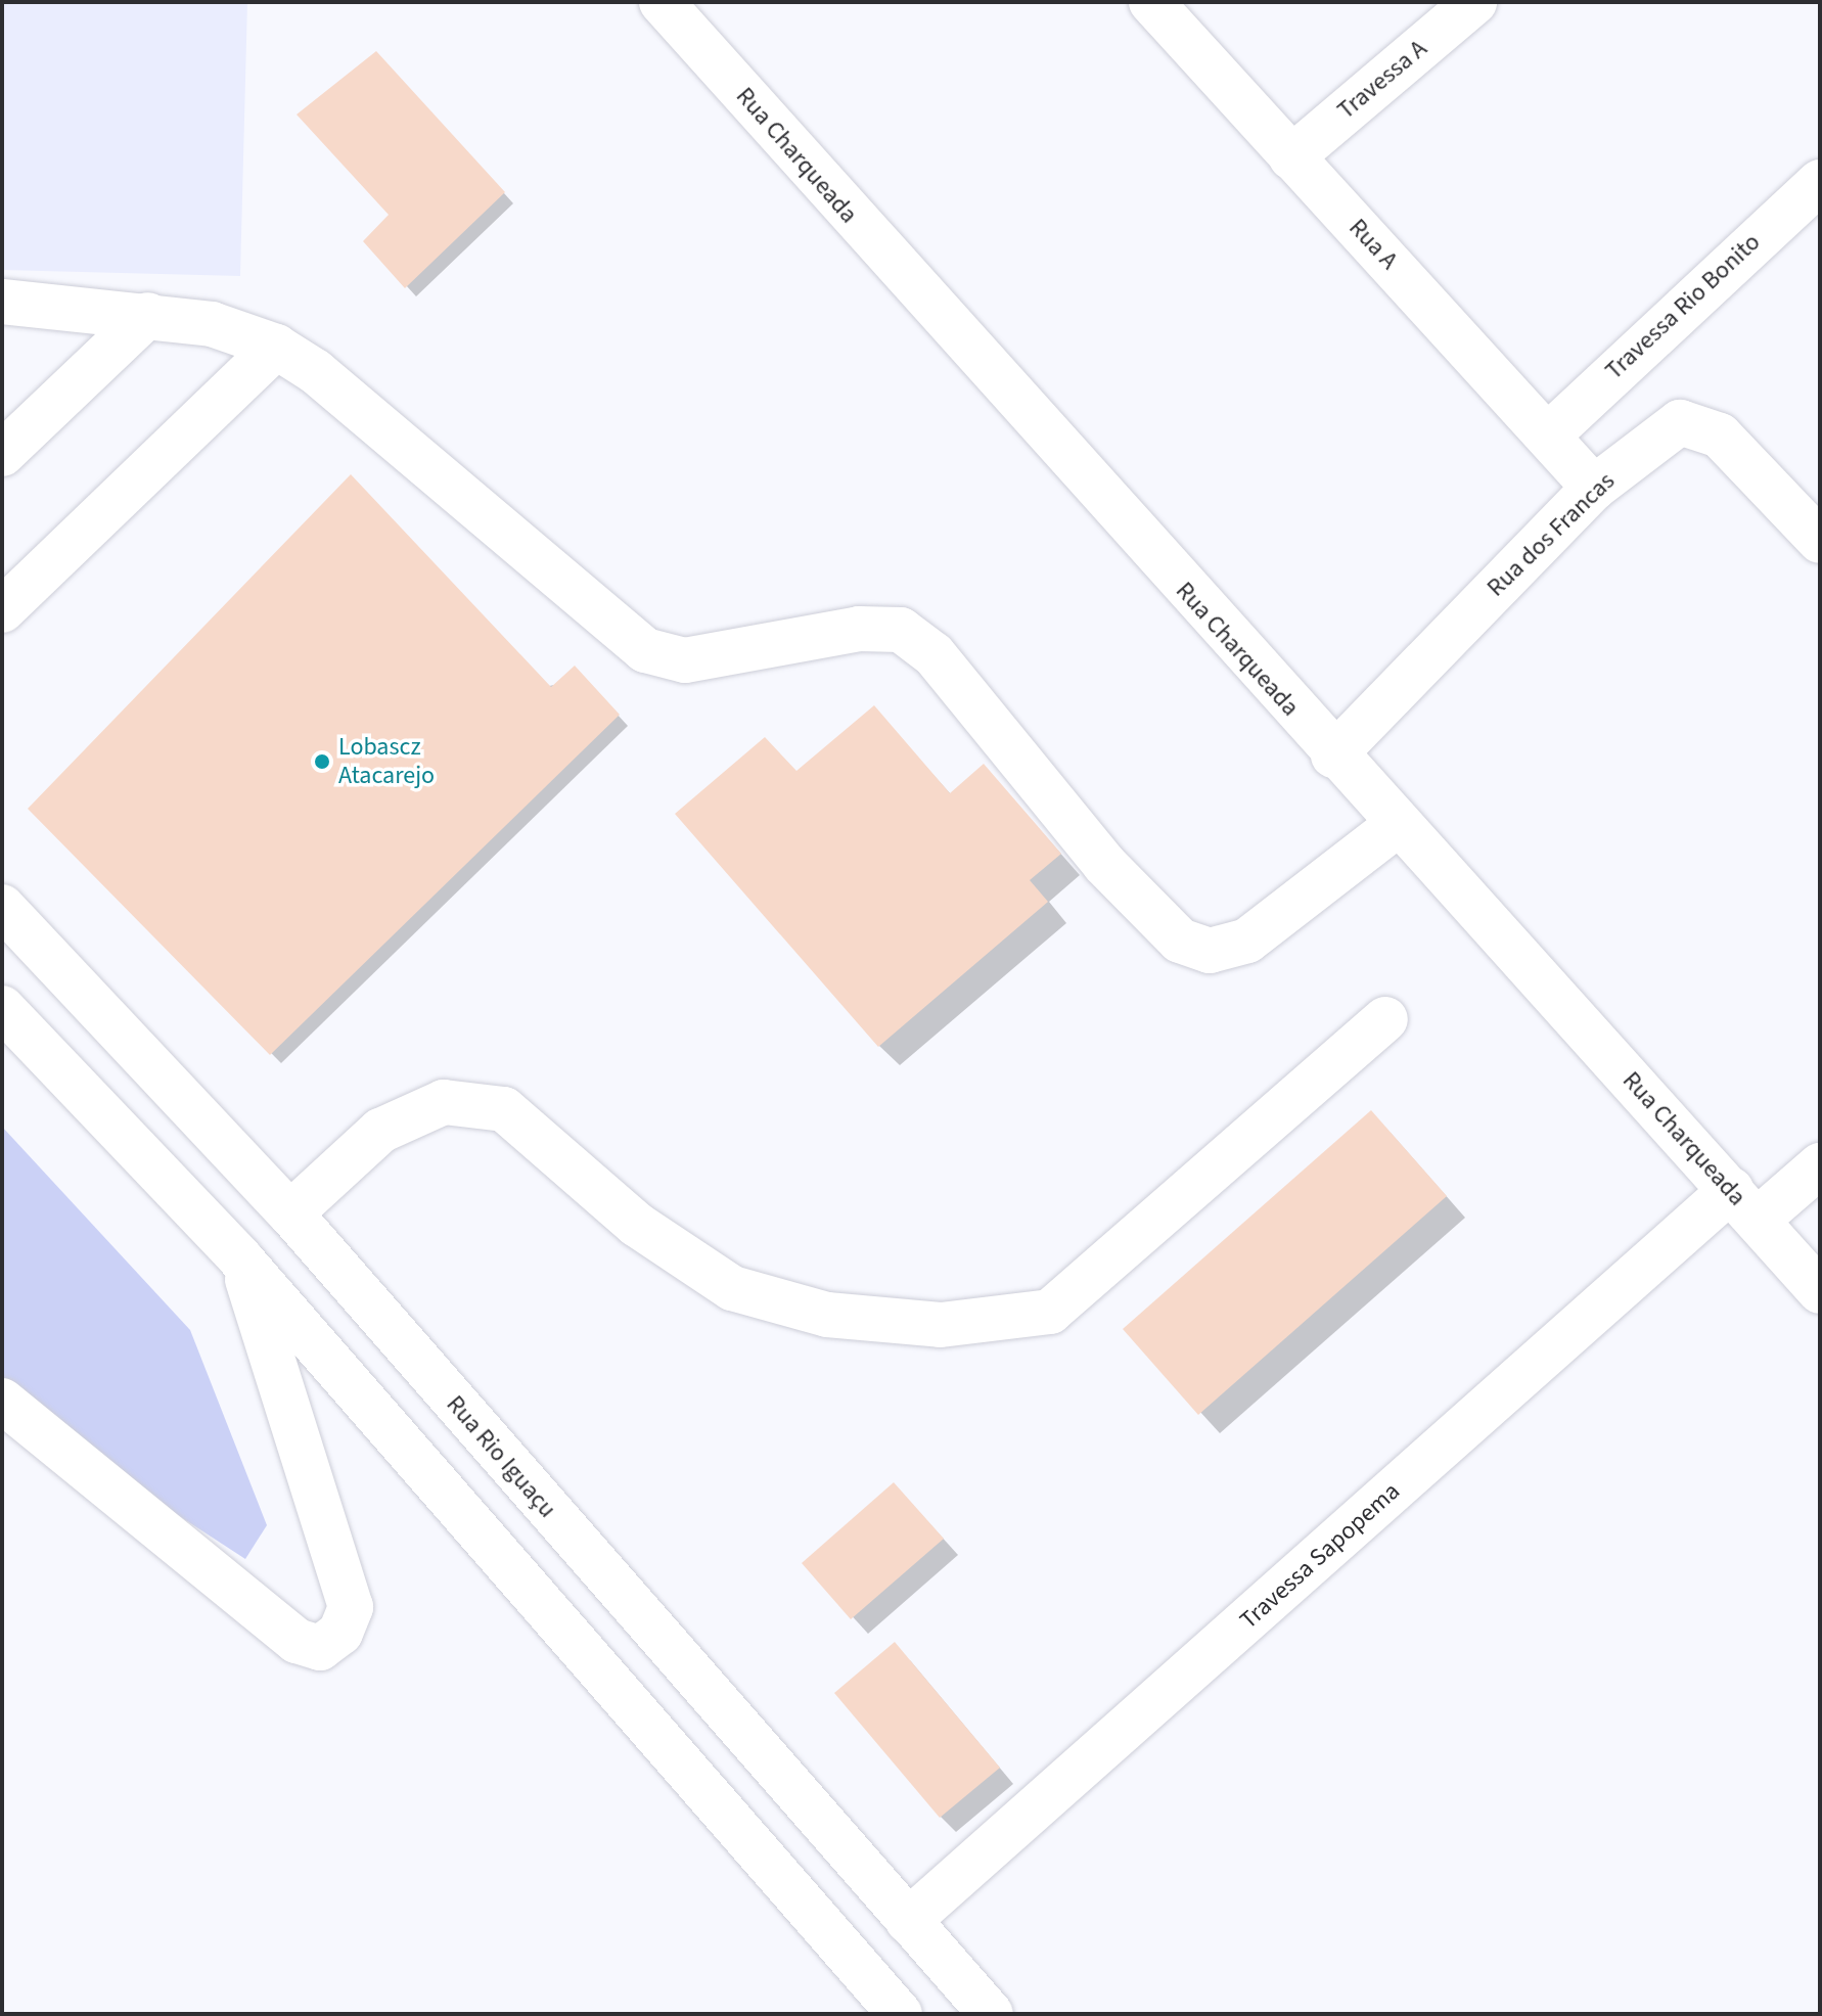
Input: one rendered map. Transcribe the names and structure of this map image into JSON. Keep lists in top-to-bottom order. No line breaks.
{"streets":{"street":["Travessa A","Rua Charqueada","Rua A","Travessa Rio Bonito","Rua dos Francas","Rua Rio Iguaçu","Travessa Sapopema"]},"crossings":[["Travessa A","Rua A"],["Rua Charqueada","Rua dos Francas"],["Rua Charqueada","Travessa Sapopema"],["Rua A","Travessa Rio Bonito"],["Rua A","Rua dos Francas"],["Rua Rio Iguaçu","Travessa Sapopema"]],"places":["Lobascz Atacarejo"]}
